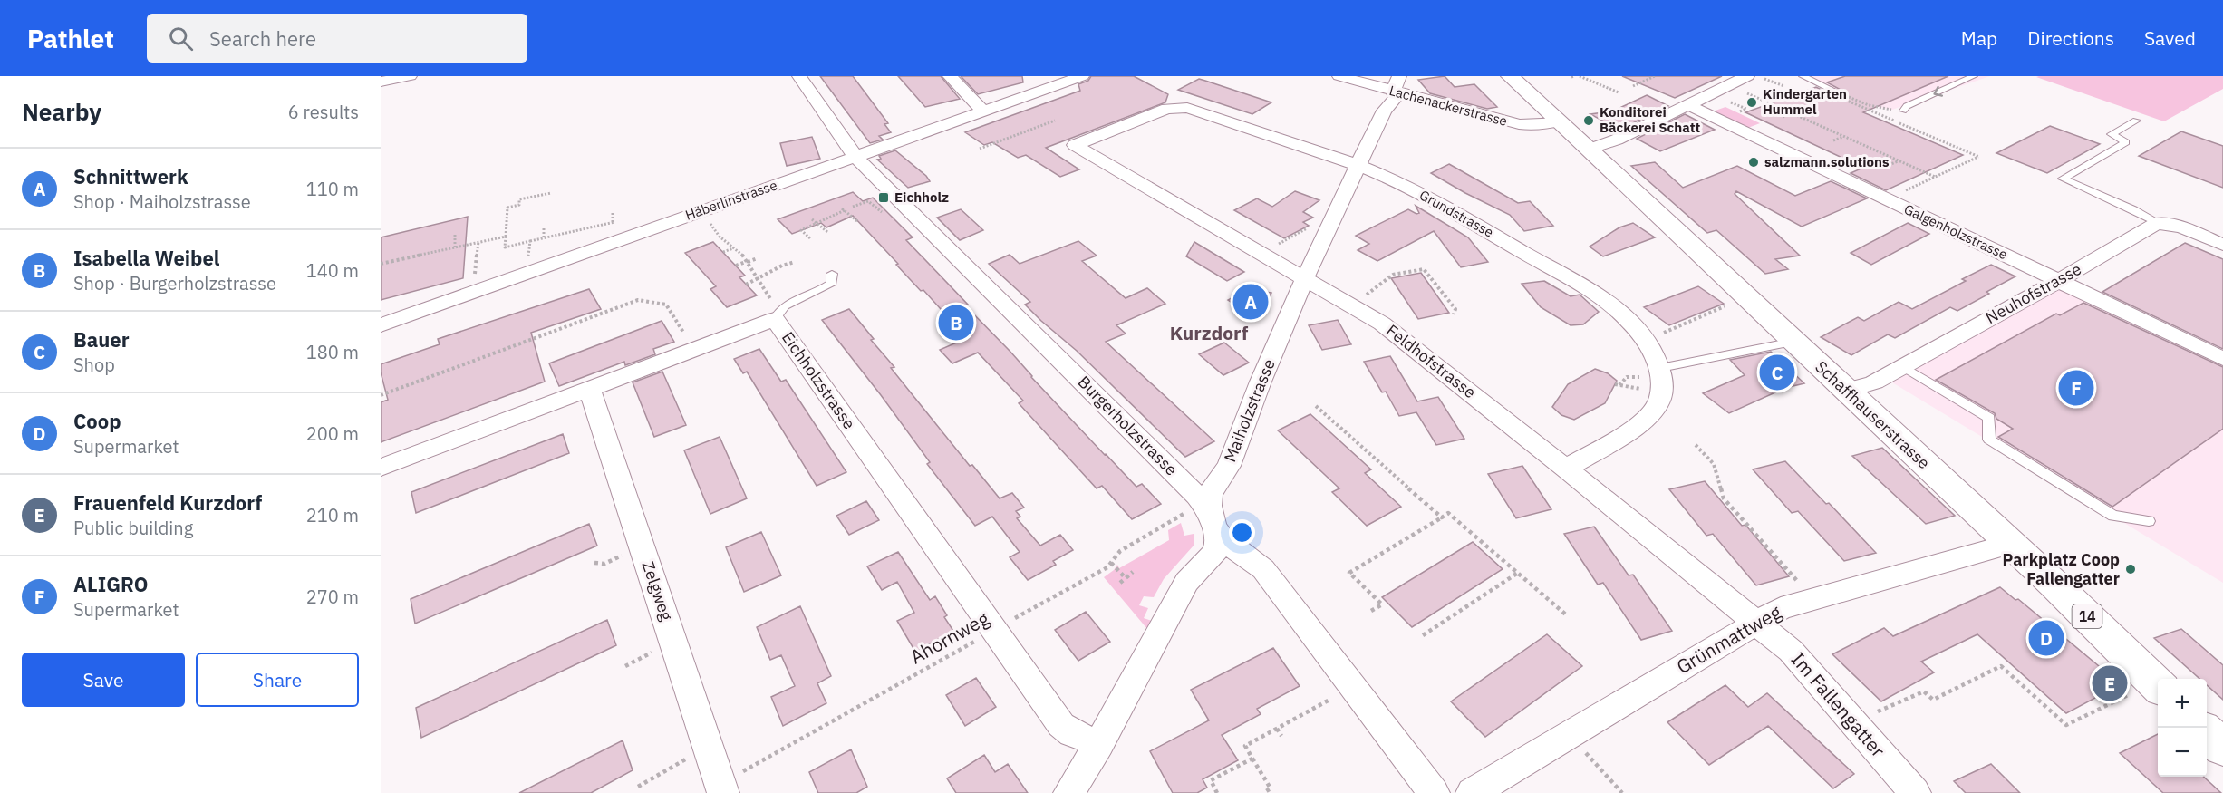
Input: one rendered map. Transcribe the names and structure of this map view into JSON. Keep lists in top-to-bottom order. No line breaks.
{"streets":{"main road":["Schaffhauserstrasse","14"],"street":["Lachenackerstrasse","Häberlinstrasse","Grundstrasse","Galgenholzstrasse","Neuhofstrasse","Feldhofstrasse","Eichholzstrasse","Maiholzstrasse","Burgerholzstrasse","Zelgweg","Grünmattweg","Im Fallengatter"],"path":["Ahornweg"]},"crossings":[["Lachenackerstrasse","Maiholzstrasse"],["Lachenackerstrasse","Schaffhauserstrasse"],["Häberlinstrasse","Burgerholzstrasse"],["Grundstrasse","Feldhofstrasse"],["Grundstrasse","Maiholzstrasse"],["Galgenholzstrasse","Neuhofstrasse"],["Neuhofstrasse","Schaffhauserstrasse"],["Feldhofstrasse","Maiholzstrasse"],["Feldhofstrasse","Grünmattweg"],["Feldhofstrasse","Im Fallengatter"],["Eichholzstrasse","Maiholzstrasse"],["Eichholzstrasse","Zelgweg"],["Eichholzstrasse","Ahornweg"],["Maiholzstrasse","Burgerholzstrasse"],["Schaffhauserstrasse","Grünmattweg"],["Burgerholzstrasse","Ahornweg"],["Zelgweg","Ahornweg"],["Grünmattweg","Im Fallengatter"]],"districts":["Kurzdorf"],"places":{"other":["Kindergarten Hummel","Konditorei Bäckerei Schatt","salzmann.solutions","Parkplatz Coop Fallengatter"],"transit":["Eichholz"]},"page":{"header":"Pathlet","search":"Search here","nav":["Map","Directions","Saved"],"heading":["Nearby","6 results"],"list":[{"mark":"A","name":"Schnittwerk","note":"Shop · Maiholzstrasse","value":"110 m"},{"mark":"B","name":"Isabella Weibel","note":"Shop · Burgerholzstrasse","value":"140 m"},{"mark":"C","name":"Bauer","note":"Shop","value":"180 m"},{"mark":"D","name":"Coop","note":"Supermarket","value":"200 m"},{"mark":"E","name":"Frauenfeld Kurzdorf","note":"Public building","value":"210 m"},{"mark":"F","name":"ALIGRO","note":"Supermarket","value":"270 m"}],"pins":["A","B","C","F","D","E"],"buttons":["Save","Share"],"map_buttons":["+","−"]}}
